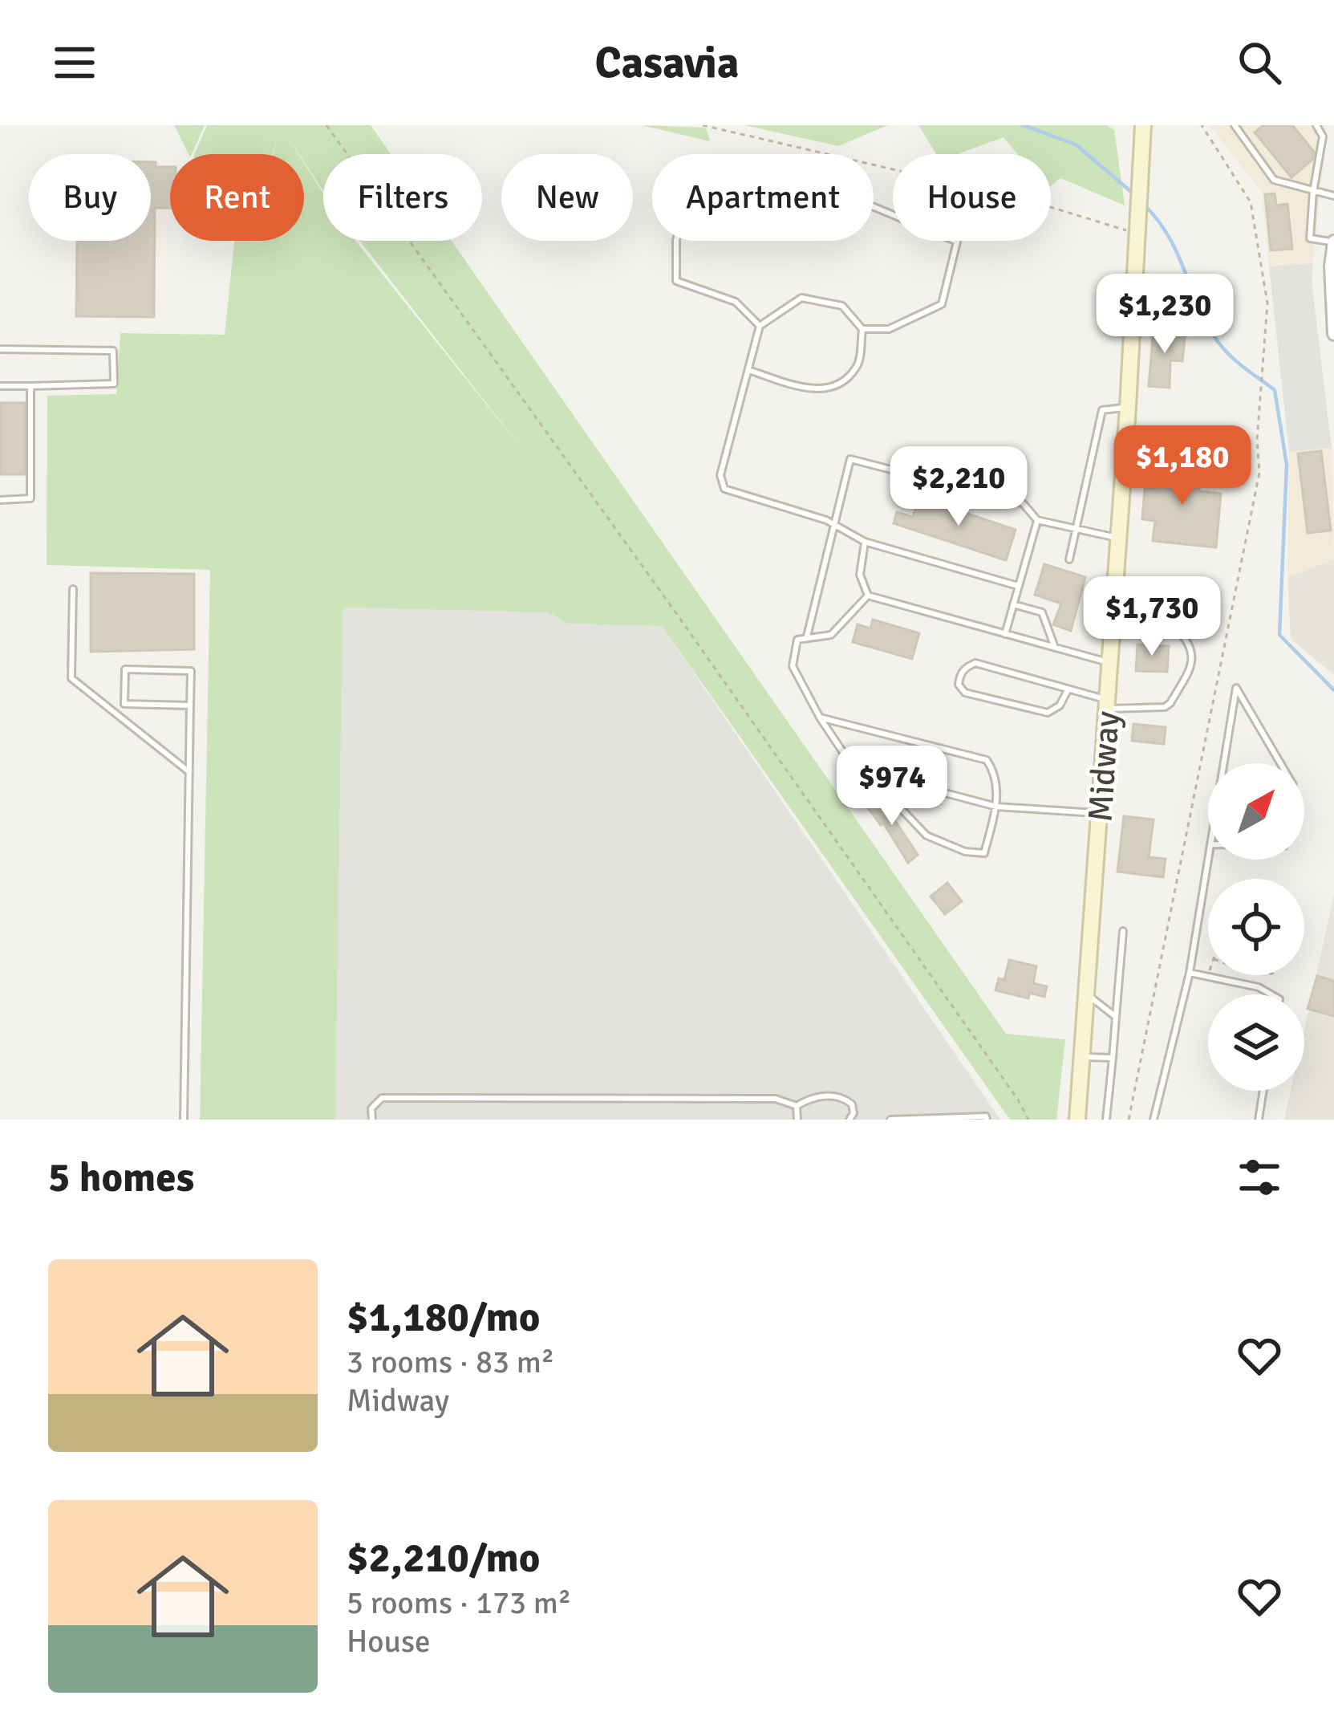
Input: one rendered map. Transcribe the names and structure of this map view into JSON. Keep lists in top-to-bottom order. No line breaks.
{"streets":{"main road":["Midway"]},"north":"top right","page":{"header":"Casavia","chip":["Buy","Rent","Filters","New","Apartment","House"],"price":["$1,230","$1,180","$2,210","$1,730","$974"],"heading":"5 homes","list":[{"name":"$1,180/mo","note":"3 rooms · 83 m² · Midway"},{"name":"$2,210/mo","note":"5 rooms · 173 m² · House"}]}}
